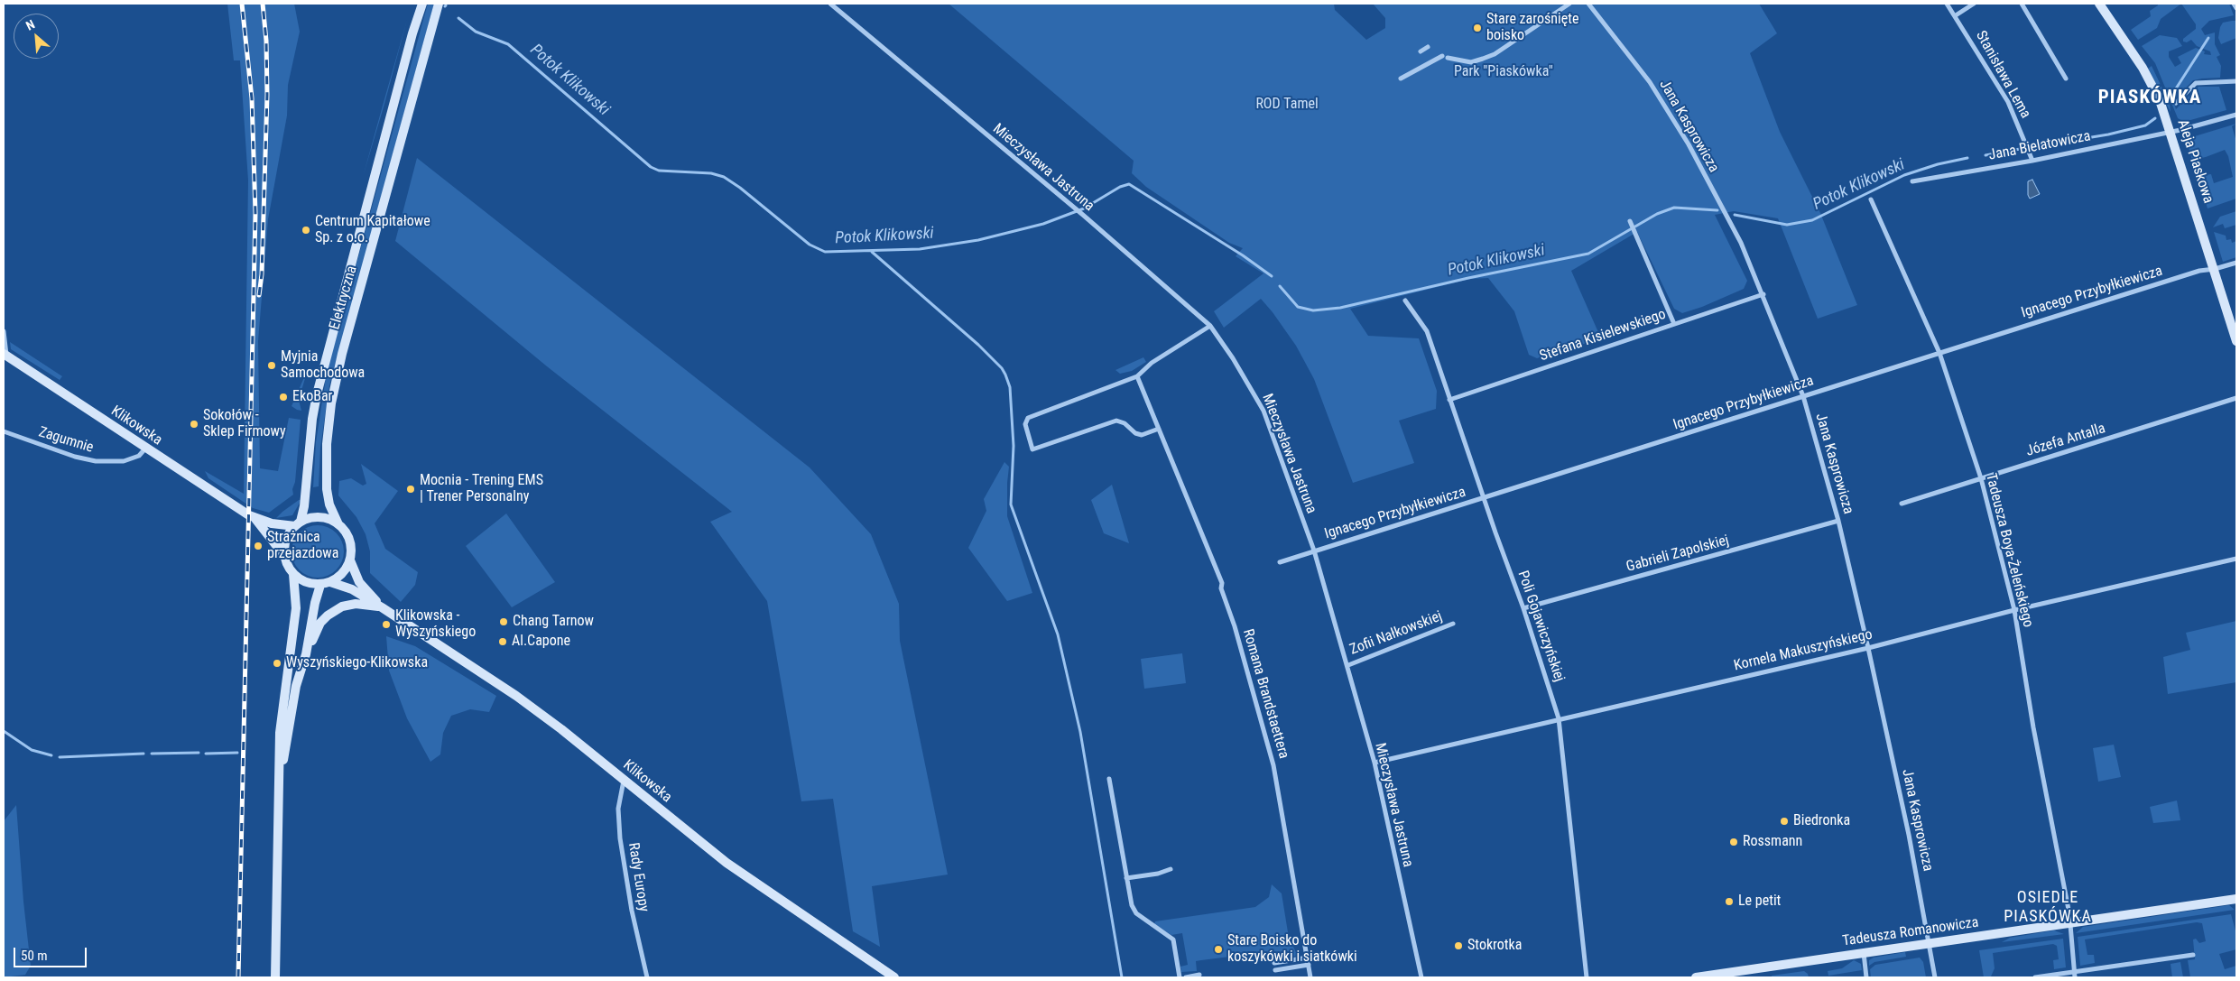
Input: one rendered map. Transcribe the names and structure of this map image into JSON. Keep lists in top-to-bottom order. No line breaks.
{"streets":{"street":["Stanisława Lema","Jana Kasprowicza","Jana Bielatowicza","Aleja Piaskowa","Mieczysława Jastruna","Ignacego Przybyłkiewicza","Elektryczna","Stefana Kisielewskiego","Klikowska","Zagumnie","Józefa Antalla","Tadeusza Boya-Żeleńskiego","Gabrieli Zapolskiej","Poli Gojawiczyńskiej","Zofii Nałkowskiej","Kornela Makuszyńskiego","Romana Brandstaettera","Rady Europy","Tadeusza Romanowicza"]},"crossings":[["Stanisława Lema","Jana Bielatowicza"],["Jana Kasprowicza","Ignacego Przybyłkiewicza"],["Jana Kasprowicza","Stefana Kisielewskiego"],["Jana Kasprowicza","Gabrieli Zapolskiej"],["Jana Kasprowicza","Kornela Makuszyńskiego"],["Jana Kasprowicza","Tadeusza Romanowicza"],["Jana Bielatowicza","Aleja Piaskowa"],["Aleja Piaskowa","Ignacego Przybyłkiewicza"],["Mieczysława Jastruna","Ignacego Przybyłkiewicza"],["Mieczysława Jastruna","Zofii Nałkowskiej"],["Mieczysława Jastruna","Kornela Makuszyńskiego"],["Ignacego Przybyłkiewicza","Tadeusza Boya-Żeleńskiego"],["Ignacego Przybyłkiewicza","Poli Gojawiczyńskiej"],["Elektryczna","Klikowska"],["Stefana Kisielewskiego","Poli Gojawiczyńskiej"],["Klikowska","Zagumnie"],["Klikowska","Rady Europy"],["Józefa Antalla","Tadeusza Boya-Żeleńskiego"],["Tadeusza Boya-Żeleńskiego","Kornela Makuszyńskiego"],["Tadeusza Boya-Żeleńskiego","Tadeusza Romanowicza"],["Gabrieli Zapolskiej","Poli Gojawiczyńskiej"],["Poli Gojawiczyńskiej","Kornela Makuszyńskiego"]],"districts":["PIASKÓWKA","OSIEDLE PIASKÓWKA"],"water":["Potok Klikowski"],"parks":["Park \"Piaskówka\"","ROD Tamel"],"places":["Stare zarośnięte boisko","Centrum Kapitałowe Sp. z o.o.","Myjnia Samochodowa","EkoBar","Sokołów - Sklep Firmowy","Mocnia - Trening EMS | Trener Personalny","Strażnica przejazdowa","Chang Tarnow","Klikowska - Wyszyńskiego","Al.Capone","Wyszyńskiego-Klikowska","Biedronka","Rossmann","Le petit","Stokrotka","Stare Boisko do koszykówki i siatkówki"],"scale_bar":"50 m","north":"top left"}
